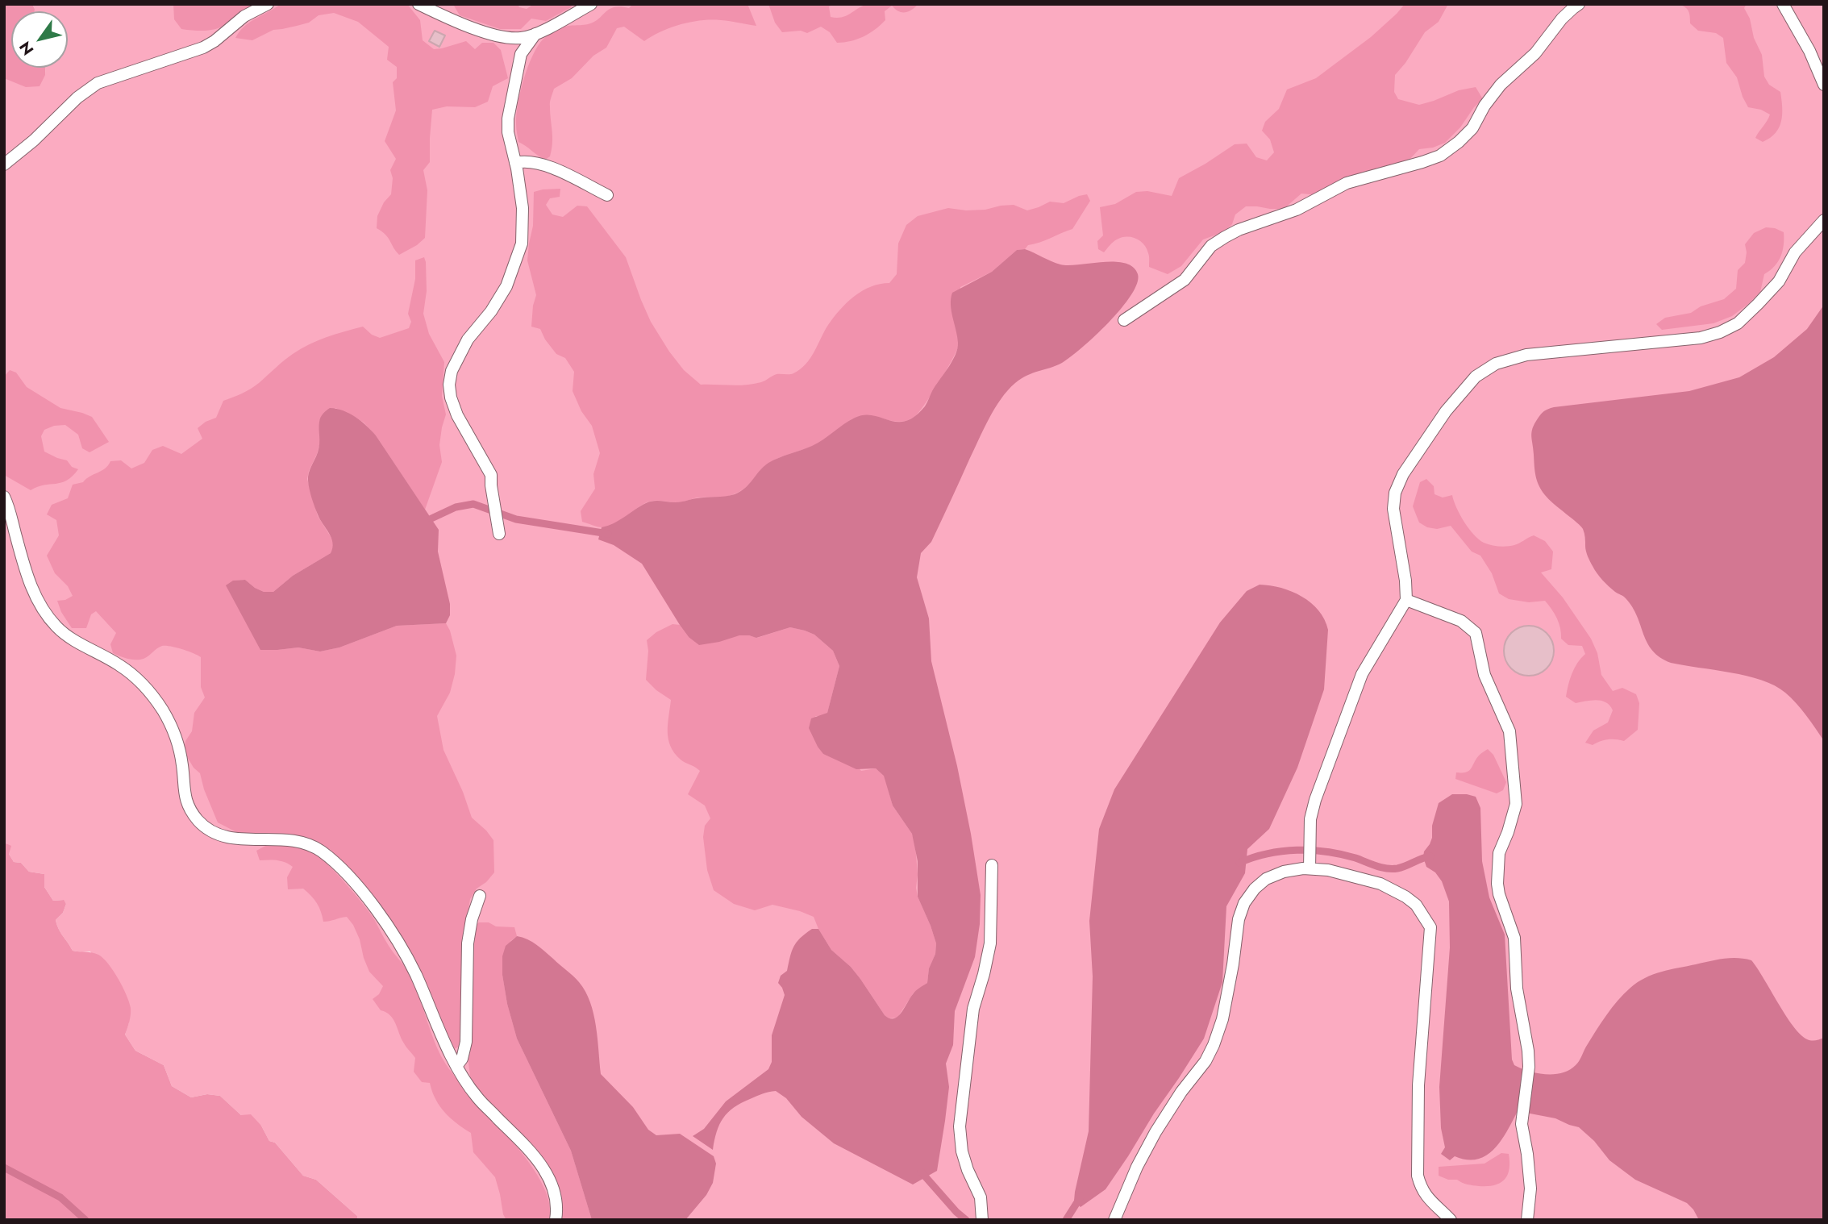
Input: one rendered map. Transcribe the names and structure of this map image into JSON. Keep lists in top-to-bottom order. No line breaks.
{"north":"bottom left"}
